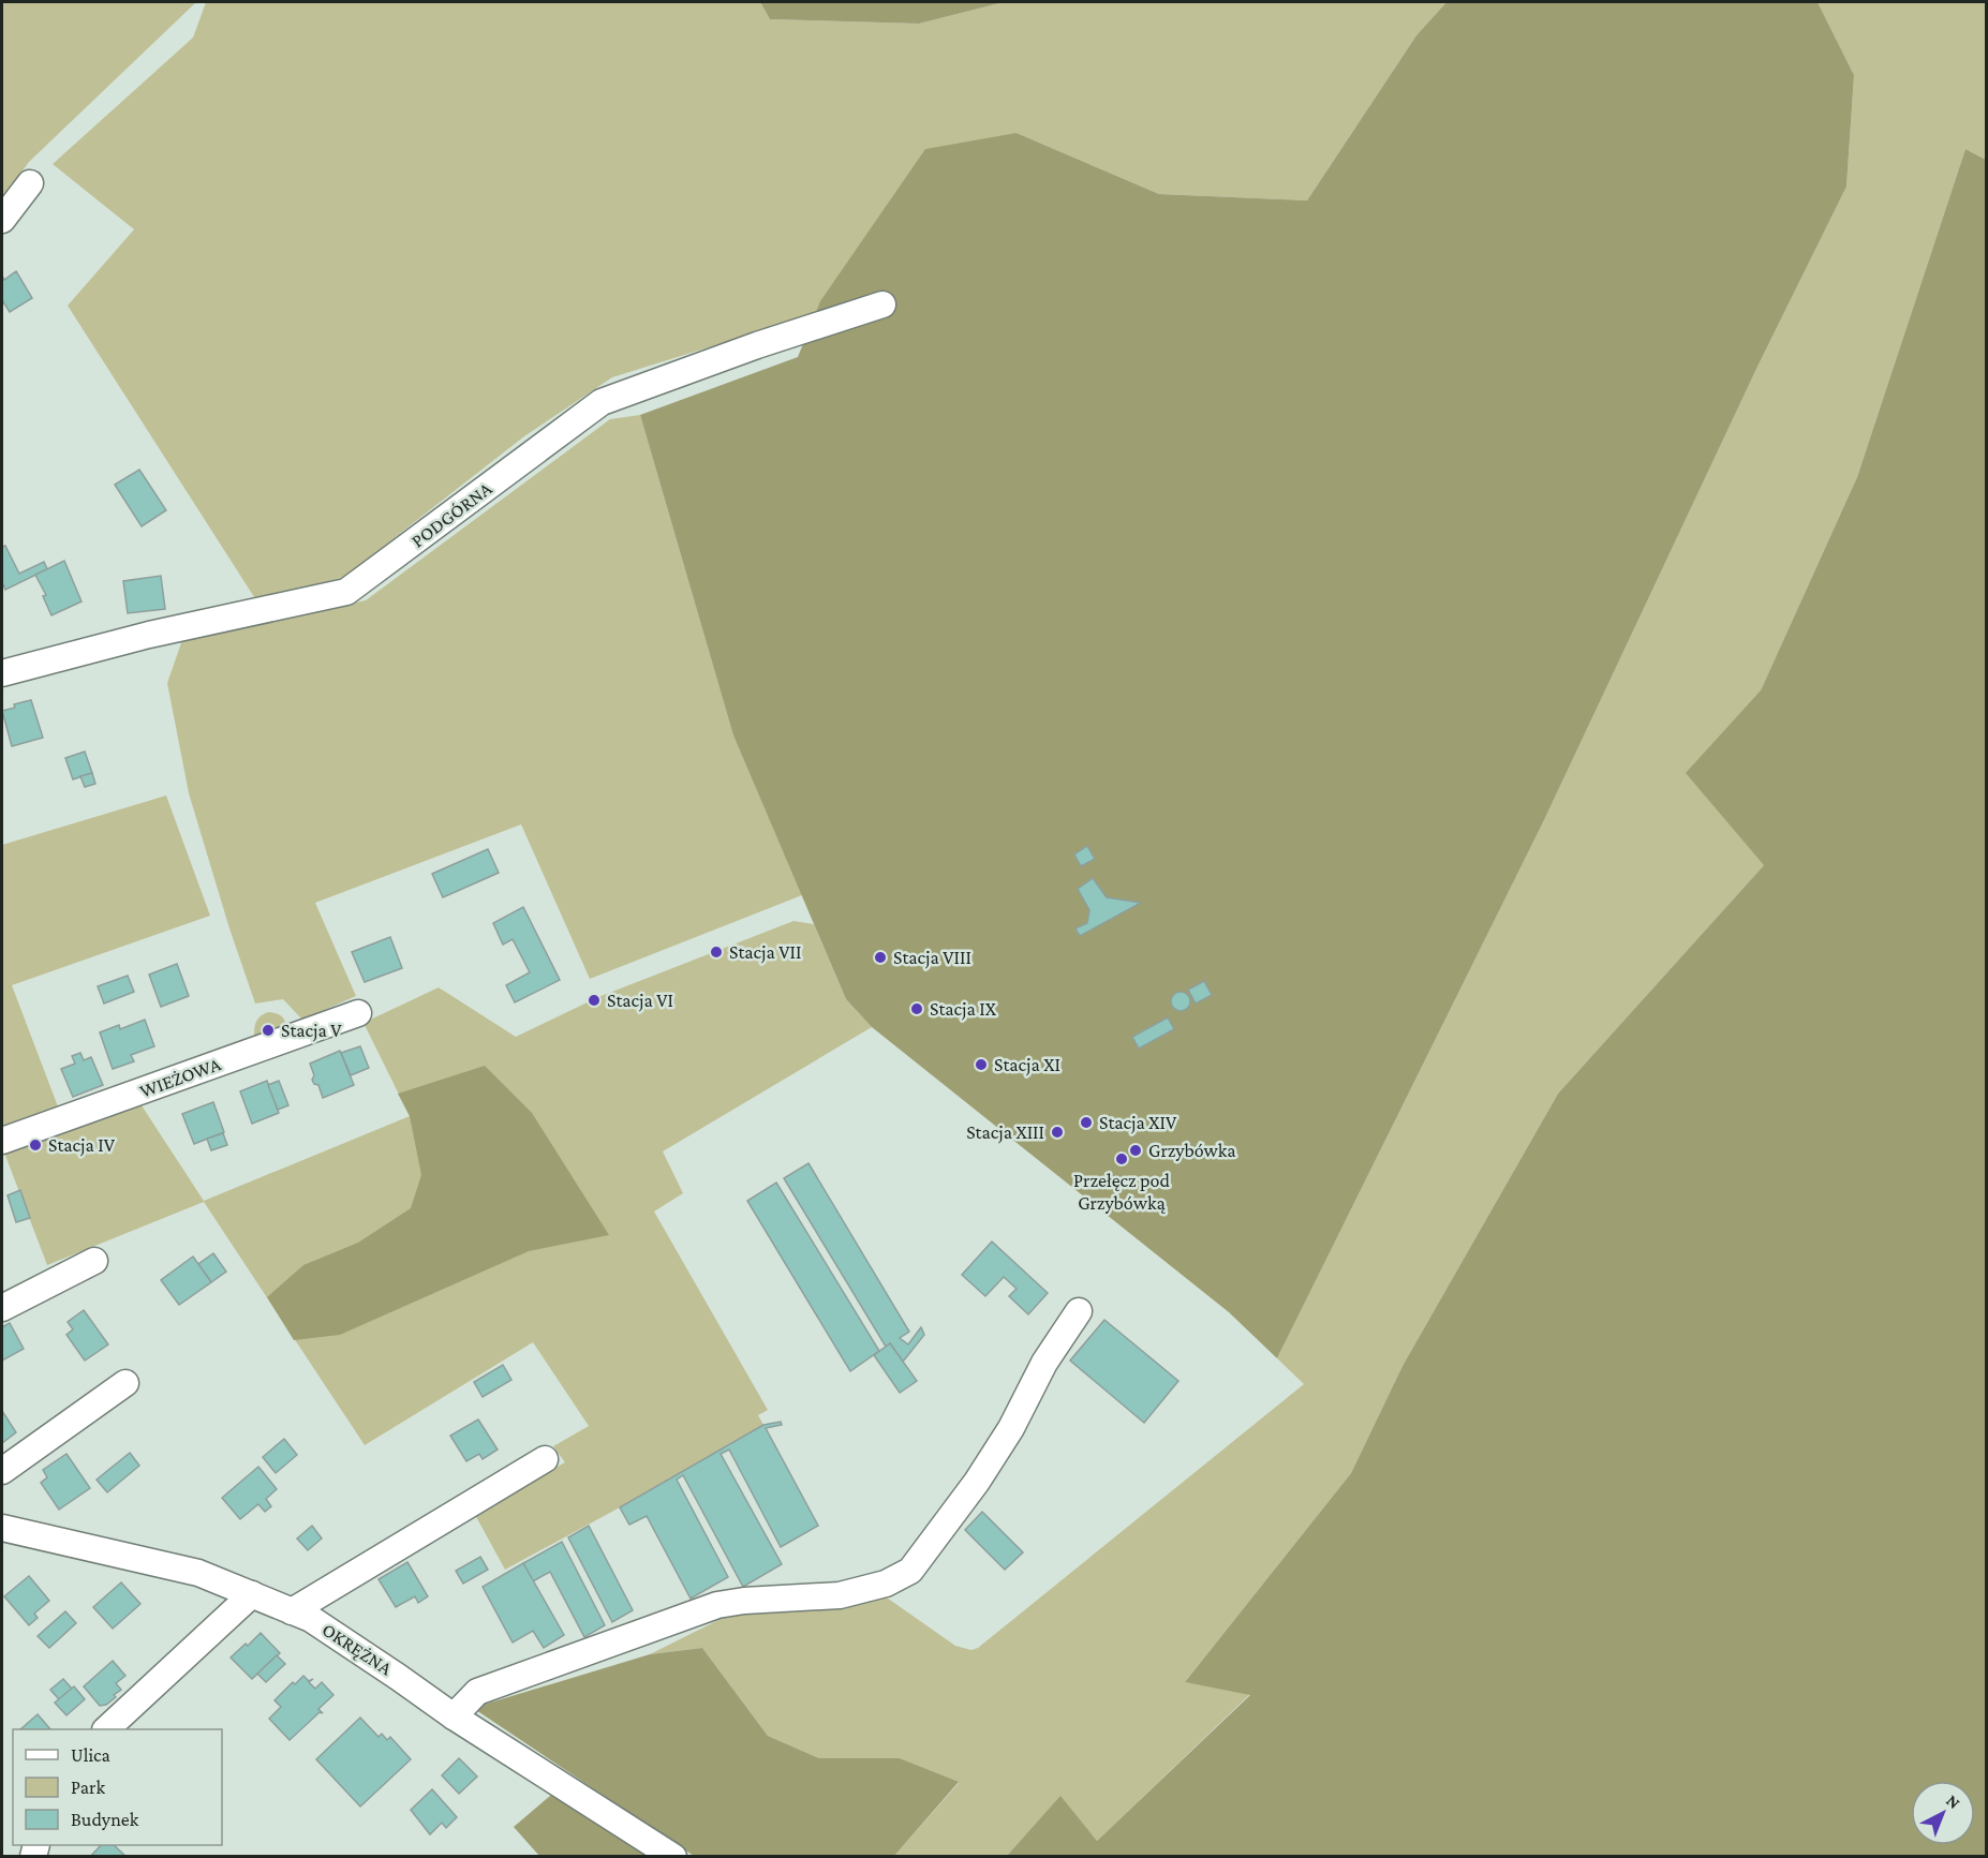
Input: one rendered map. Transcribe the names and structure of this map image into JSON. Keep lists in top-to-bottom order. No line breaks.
{"streets":{"street":["PODGÓRNA","WIEŻOWA","OKRĘŻNA"]},"places":["Stacja VII","Stacja VIII","Stacja VI","Stacja IX","Stacja V","Stacja XI","Stacja XIV","Stacja XIII","Stacja IV","Grzybówka","Przełęcz pod Grzybówką"],"legend":["Ulica","Park","Budynek"],"north":"top right"}
